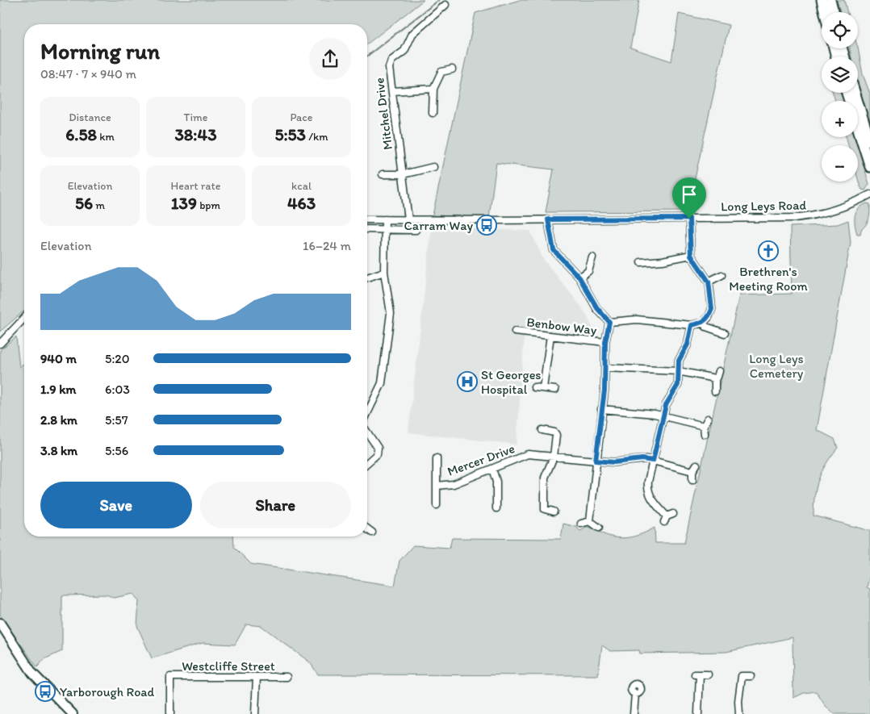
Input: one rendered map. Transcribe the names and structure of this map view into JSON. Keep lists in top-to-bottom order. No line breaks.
{"streets":{"street":["Mitchel Drive","Long Leys Road","Benbow Way","Mercer Drive","Westcliffe Street"]},"crossings":[["Mitchel Drive","Long Leys Road"]],"parks":["Long Leys Cemetery"],"places":{"bus stop":["Carram Way","Yarborough Road"],"church":["Brethren's Meeting Room"],"hospital":["St Georges Hospital"]},"page":{"map_buttons":["+","−"],"heading":["Morning run","08:47 · 7 × 940 m"],"stats":[["Distance","6.58 km"],["Time","38:43"],["Pace","5:53 /km"],["Elevation","56 m"],["Heart rate","139 bpm"],["kcal","463"]],"chart":["Elevation","16–24 m"],"list":[{"name":"940 m","note":"5:20"},{"name":"1.9 km","note":"6:03"},{"name":"2.8 km","note":"5:57"},{"name":"3.8 km","note":"5:56"}],"buttons":["Save","Share"]}}
